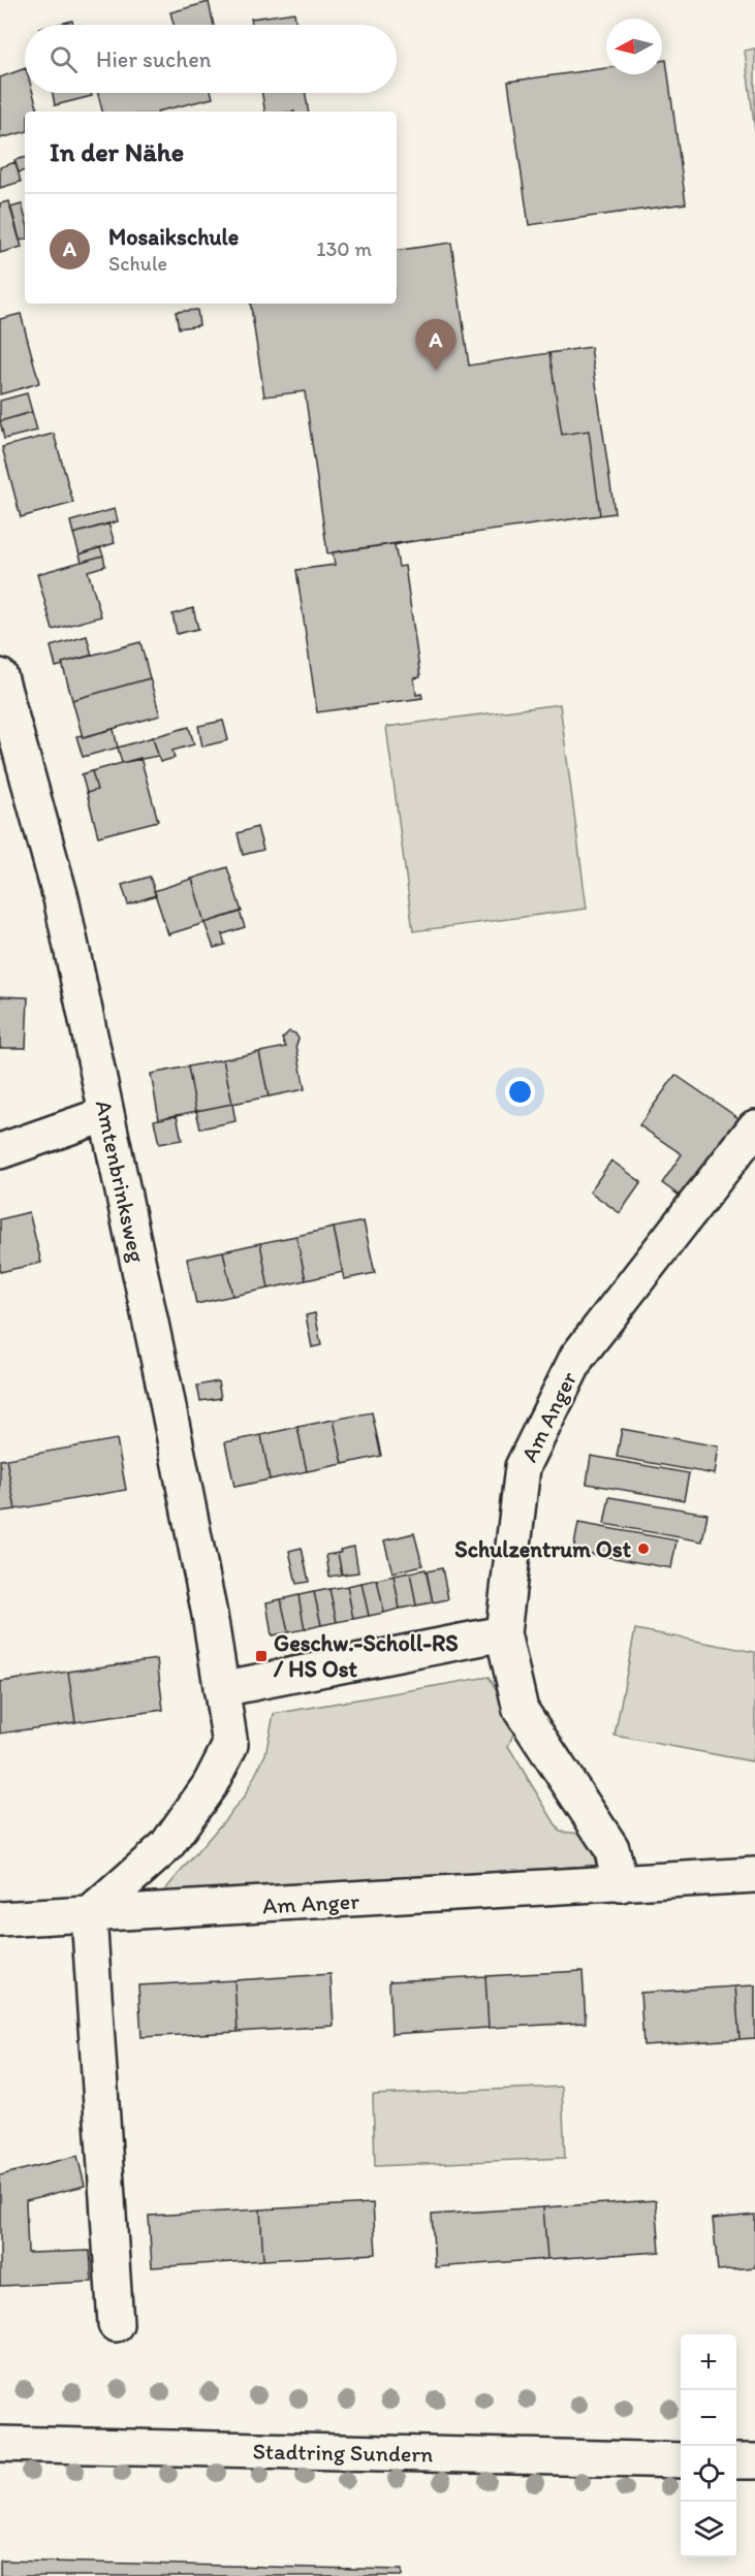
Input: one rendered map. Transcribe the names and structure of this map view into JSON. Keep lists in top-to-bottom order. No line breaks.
{"streets":{"street":["Amtenbrinksweg","Am Anger","Stadtring Sundern"]},"crossings":[["Amtenbrinksweg","Am Anger"]],"places":{"other":["Schulzentrum Ost"],"transit":["Geschw.-Scholl-RS / HS Ost"]},"north":"left","page":{"search":"Hier suchen","heading":"In der Nähe","list":[{"mark":"A","name":"Mosaikschule","note":"Schule","value":"130 m"}],"pins":"A","map_buttons":["+","−"]}}
